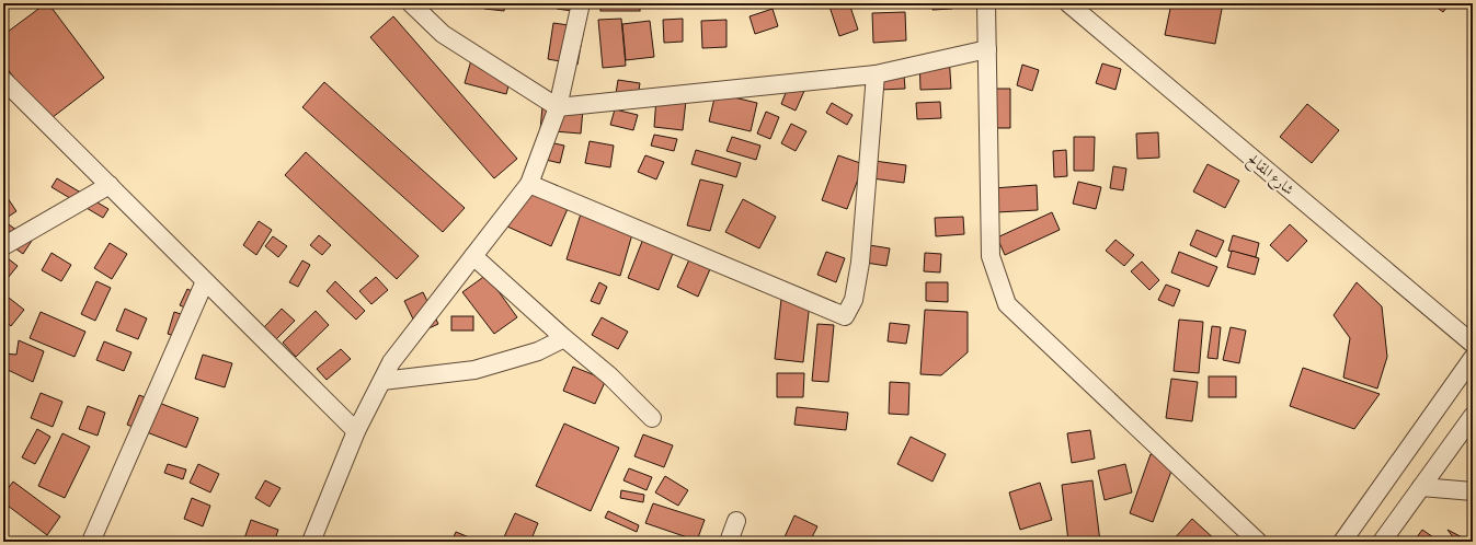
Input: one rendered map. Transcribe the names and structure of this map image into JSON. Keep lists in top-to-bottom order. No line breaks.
{"streets":{"street":["شارع المقالح"]}}
